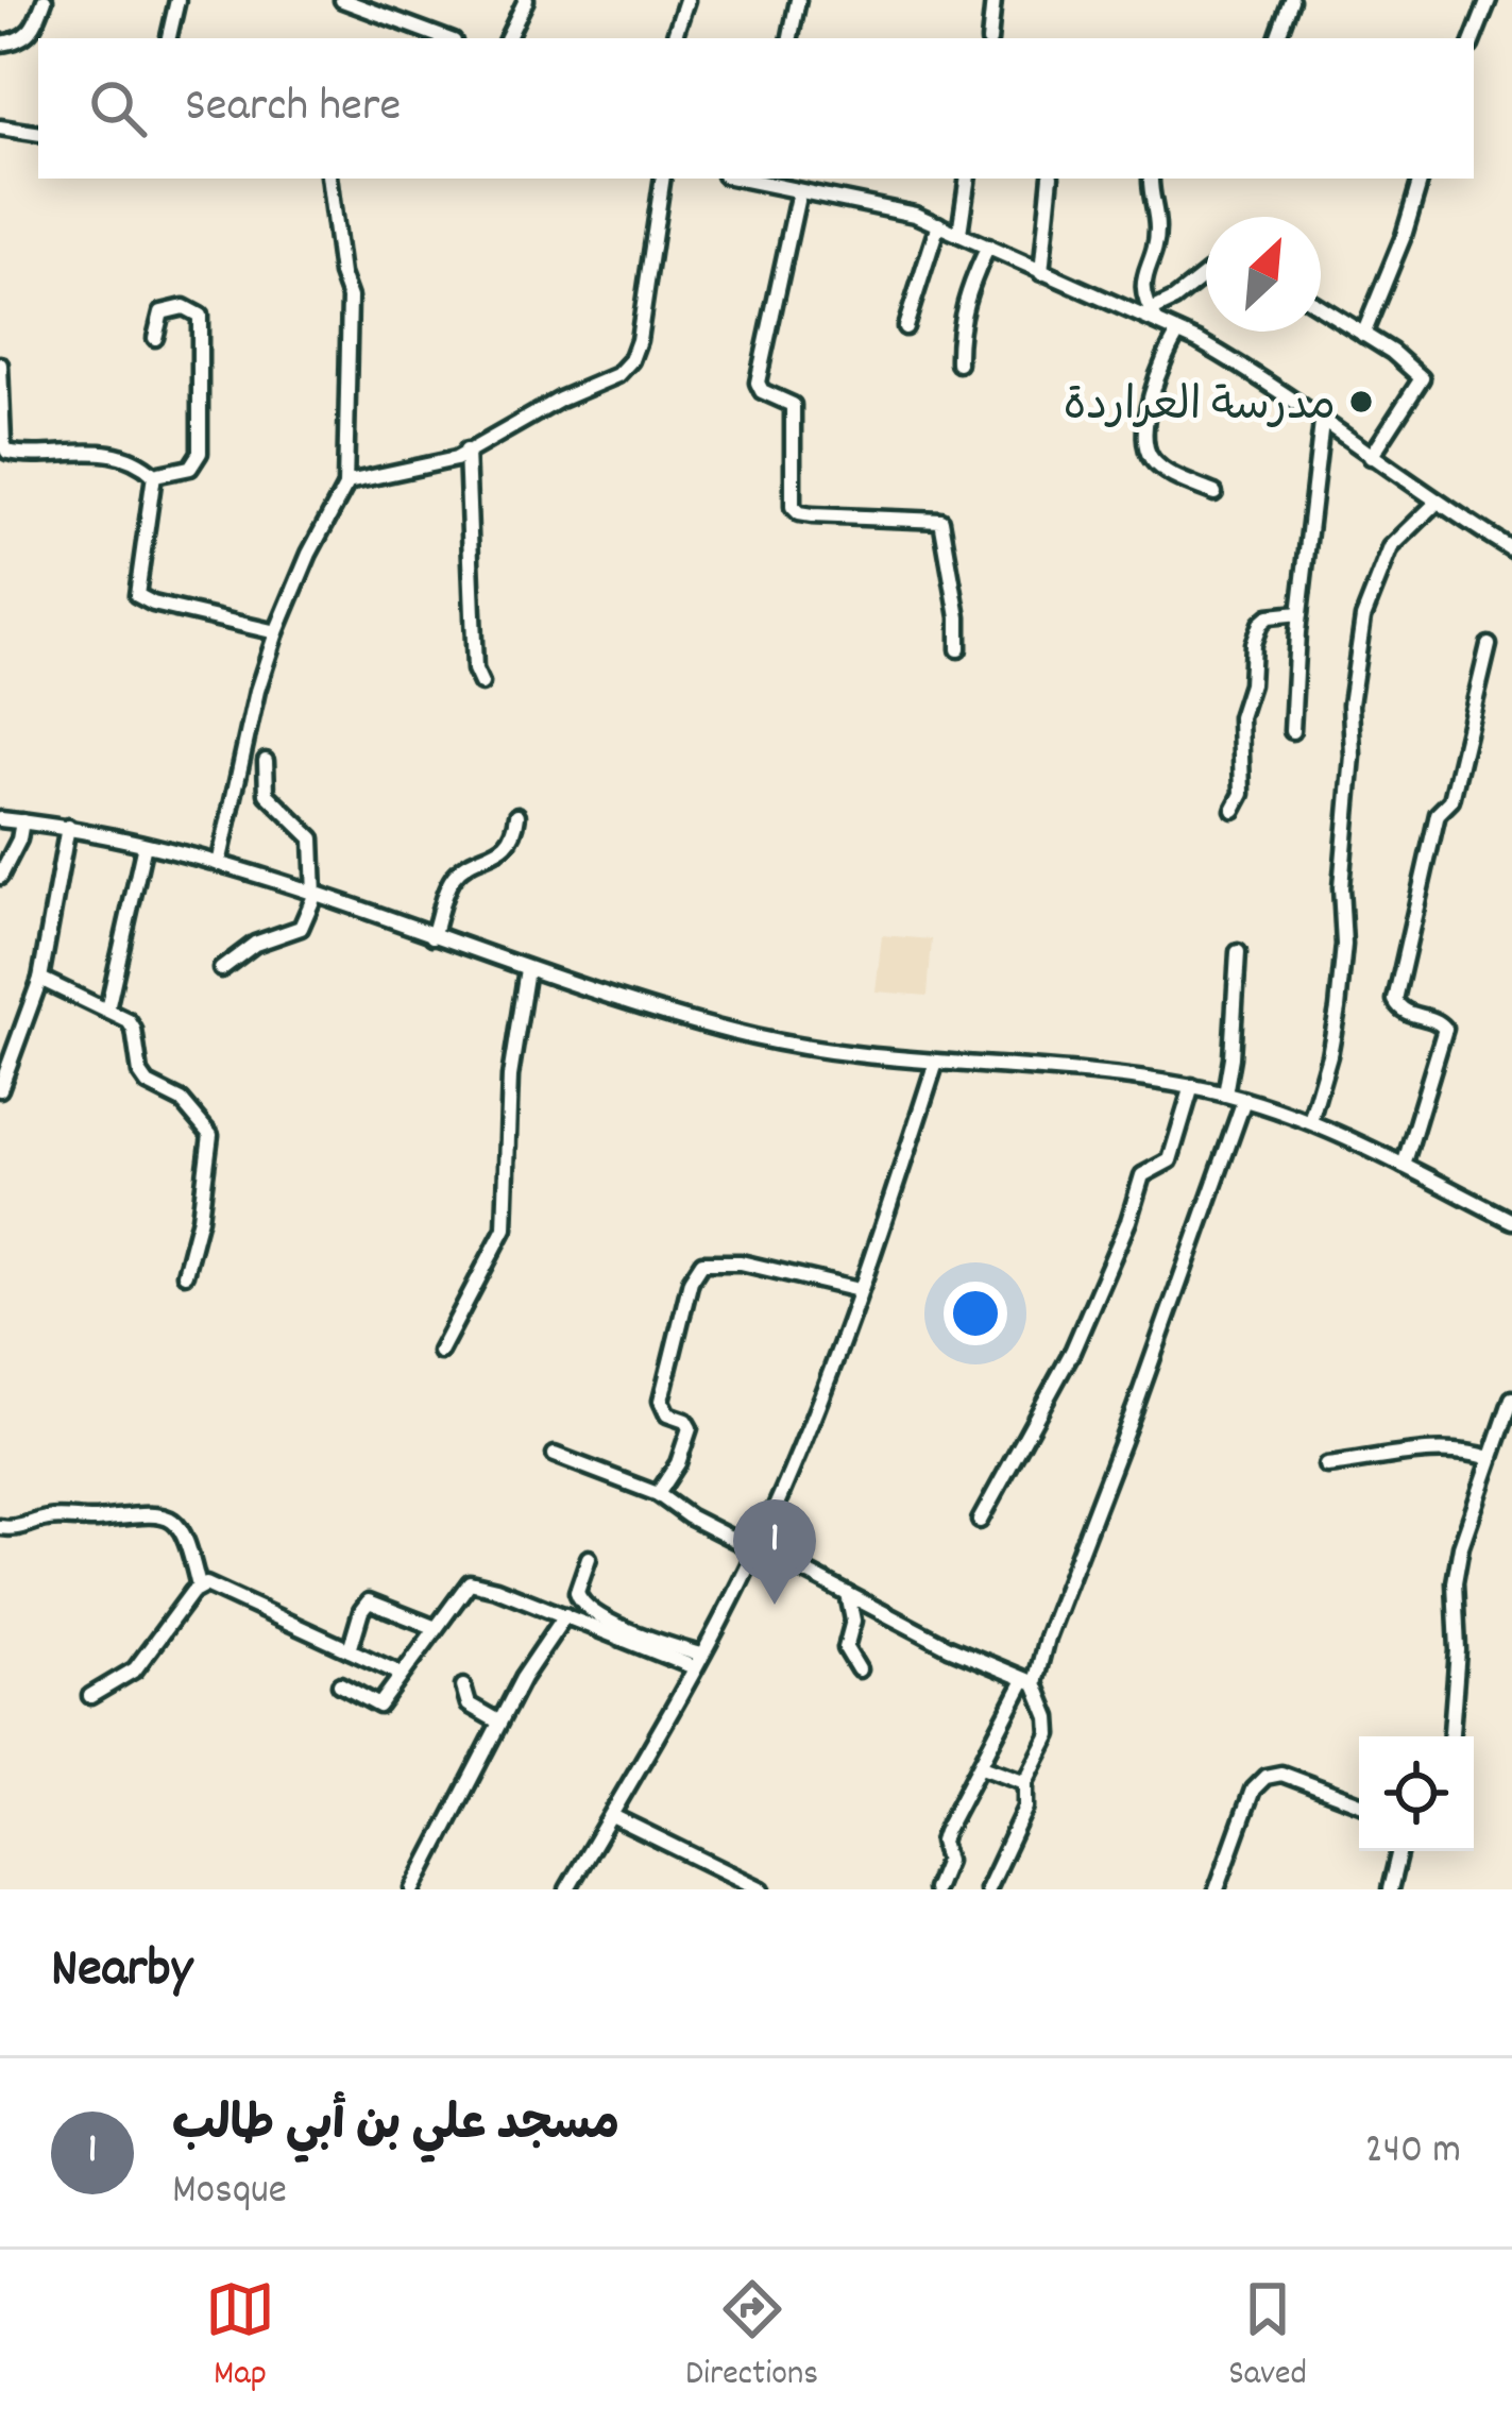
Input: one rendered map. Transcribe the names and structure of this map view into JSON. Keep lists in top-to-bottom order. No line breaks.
{"places":["مدرسة العراردة"],"north":"top right","page":{"search":"Search here","pins":"1","heading":"Nearby","list":[{"mark":"1","name":"مسجد علي بن أبي طالب","note":"Mosque","value":"240 m"}],"nav":["Map","Directions","Saved"]}}
